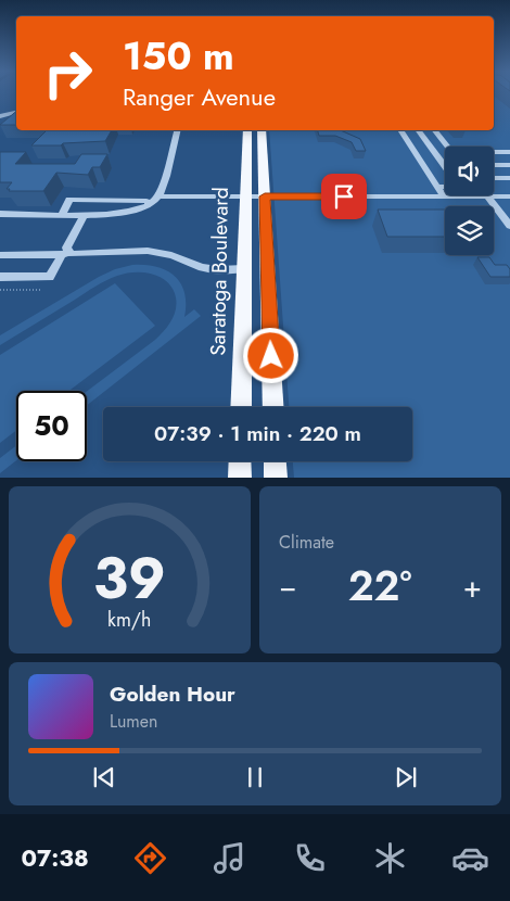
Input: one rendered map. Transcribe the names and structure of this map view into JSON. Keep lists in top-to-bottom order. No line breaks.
{"streets":{"main road":["Saratoga Boulevard"]},"page":{"turn":["150 m","Ranger Avenue"],"limit":"50","trip":"07:39 · 1 min · 220 m","tile":"Climate","heat":["−","22°","+"],"song":["Golden Hour","Lumen"],"tabs":"07:38","gauge":["39","km/h"]}}
